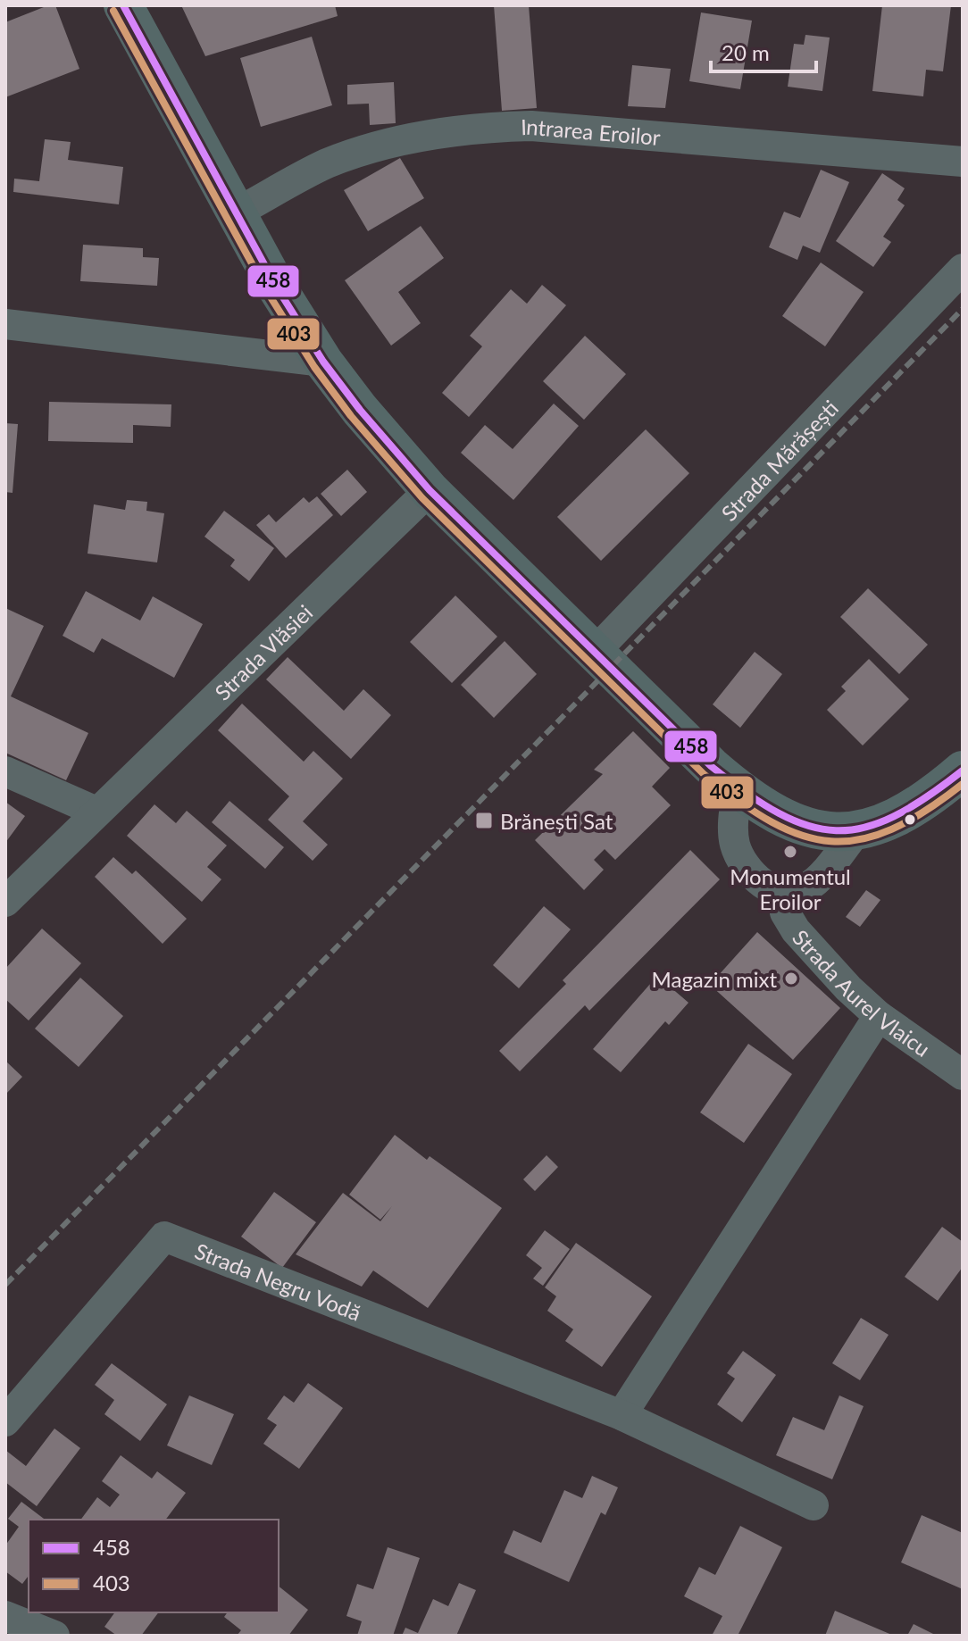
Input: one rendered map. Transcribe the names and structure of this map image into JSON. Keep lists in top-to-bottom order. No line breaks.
{"streets":{"street":["Intrarea Eroilor","Strada Mărășești","Strada Vlăsiei","Strada Aurel Vlaicu","Strada Negru Vodă"]},"places":{"transit":["Brănești Sat"],"other":["Monumentul Eroilor","Magazin mixt"]},"lines":["transit line 458","transit line 403"],"legend":["458","403"],"scale_bar":"20 m"}
